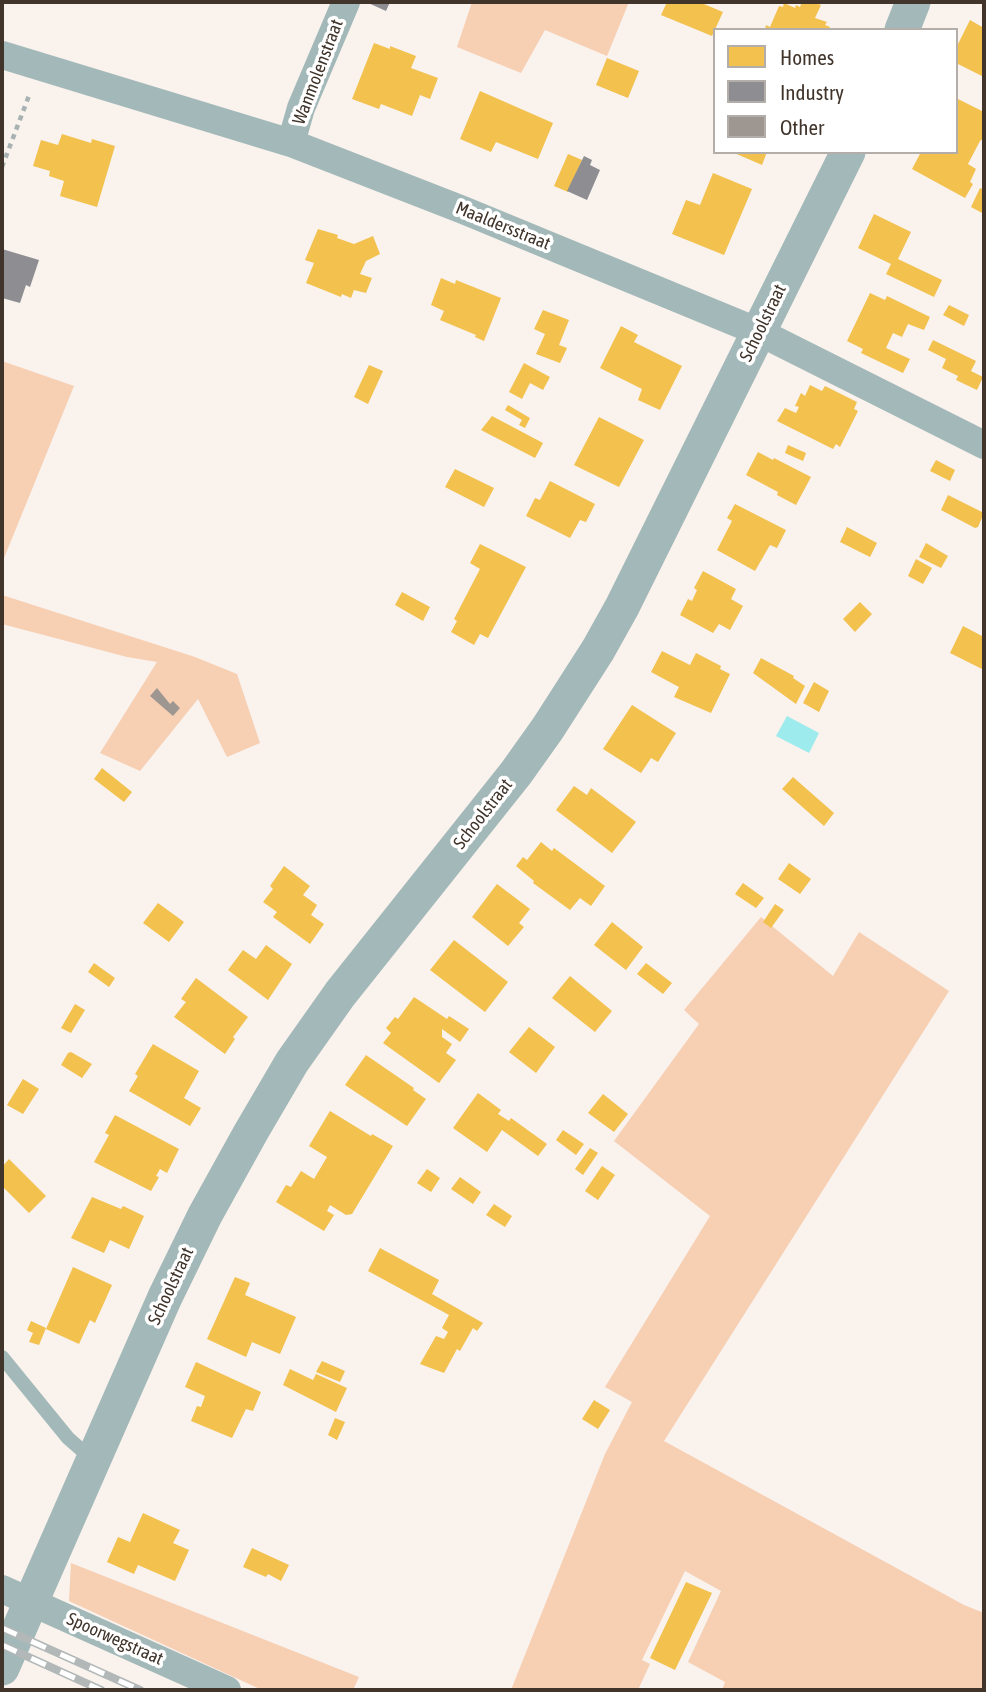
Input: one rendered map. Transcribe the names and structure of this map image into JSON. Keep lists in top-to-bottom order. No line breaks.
{"streets":{"street":["Wanmolenstraat","Maaldersstraat","Schoolstraat","Spoorwegstraat"]},"crossings":[["Wanmolenstraat","Maaldersstraat"],["Maaldersstraat","Schoolstraat"],["Schoolstraat","Spoorwegstraat"]],"legend":["Homes","Industry","Other"]}
